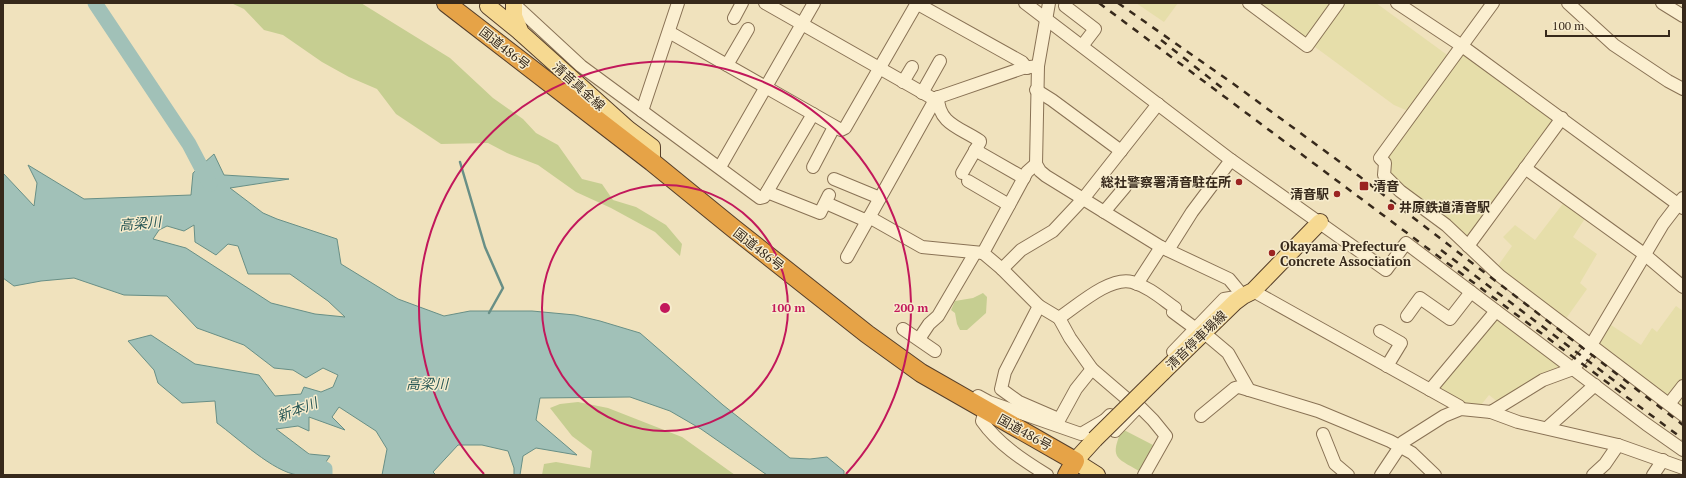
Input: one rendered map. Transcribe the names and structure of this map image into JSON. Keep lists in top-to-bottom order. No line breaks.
{"streets":{"highway":["国道486号"],"main road":["清音真金線","清音停車場線"]},"crossings":[["国道486号","清音真金線"],["国道486号","清音停車場線"]],"water":["高梁川","新本川"],"places":{"other":["総社警察署清音駐在所","清音駅","井原鉄道清音駅","Okayama Prefecture Concrete Association"],"transit":["清音"]},"scale_bar":"100 m","rings":["100 m","200 m"]}
